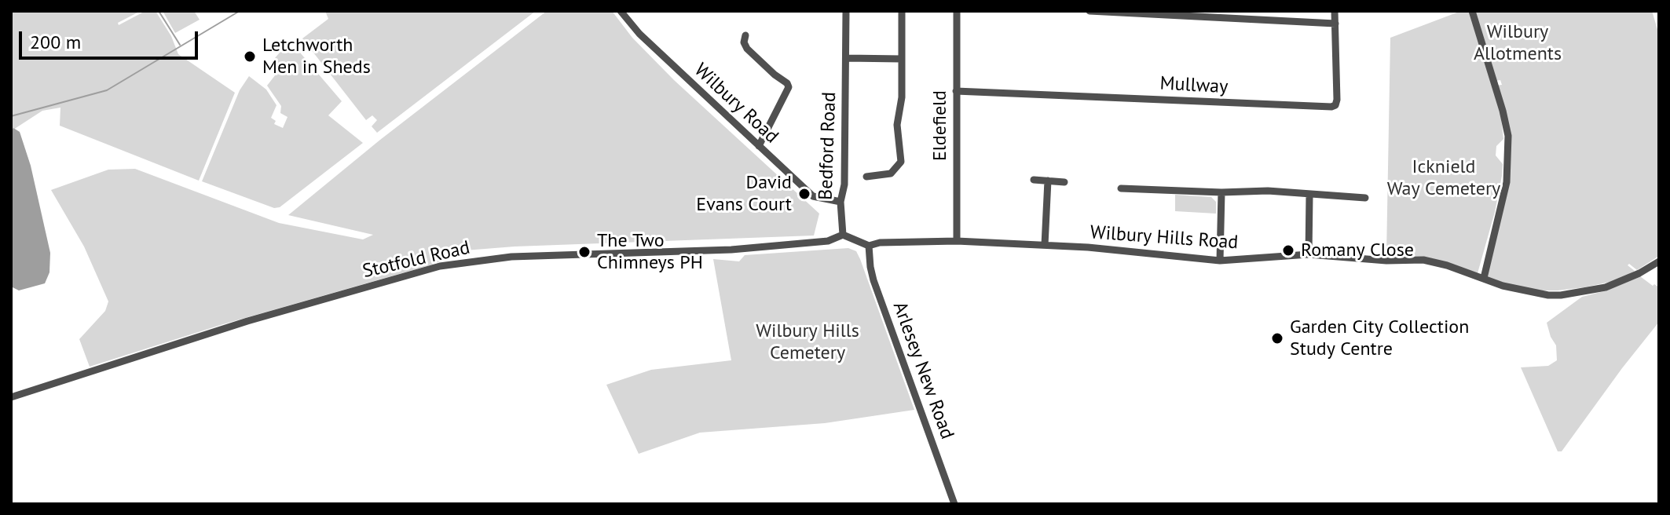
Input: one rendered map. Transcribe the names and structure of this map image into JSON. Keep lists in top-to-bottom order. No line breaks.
{"streets":{"street":["Mullway","Wilbury Road","Eldefield","Bedford Road","Wilbury Hills Road","Stotfold Road","Arlesey New Road"]},"crossings":[["Mullway","Eldefield"],["Wilbury Road","Bedford Road"],["Eldefield","Wilbury Hills Road"],["Bedford Road","Wilbury Hills Road"],["Bedford Road","Stotfold Road"],["Wilbury Hills Road","Stotfold Road"],["Wilbury Hills Road","Arlesey New Road"]],"parks":["Wilbury Allotments","Icknield Way Cemetery","Wilbury Hills Cemetery"],"places":["Letchworth Men in Sheds","David Evans Court","Romany Close","The Two Chimneys PH","Garden City Collection Study Centre"],"scale_bar":"200 m"}
